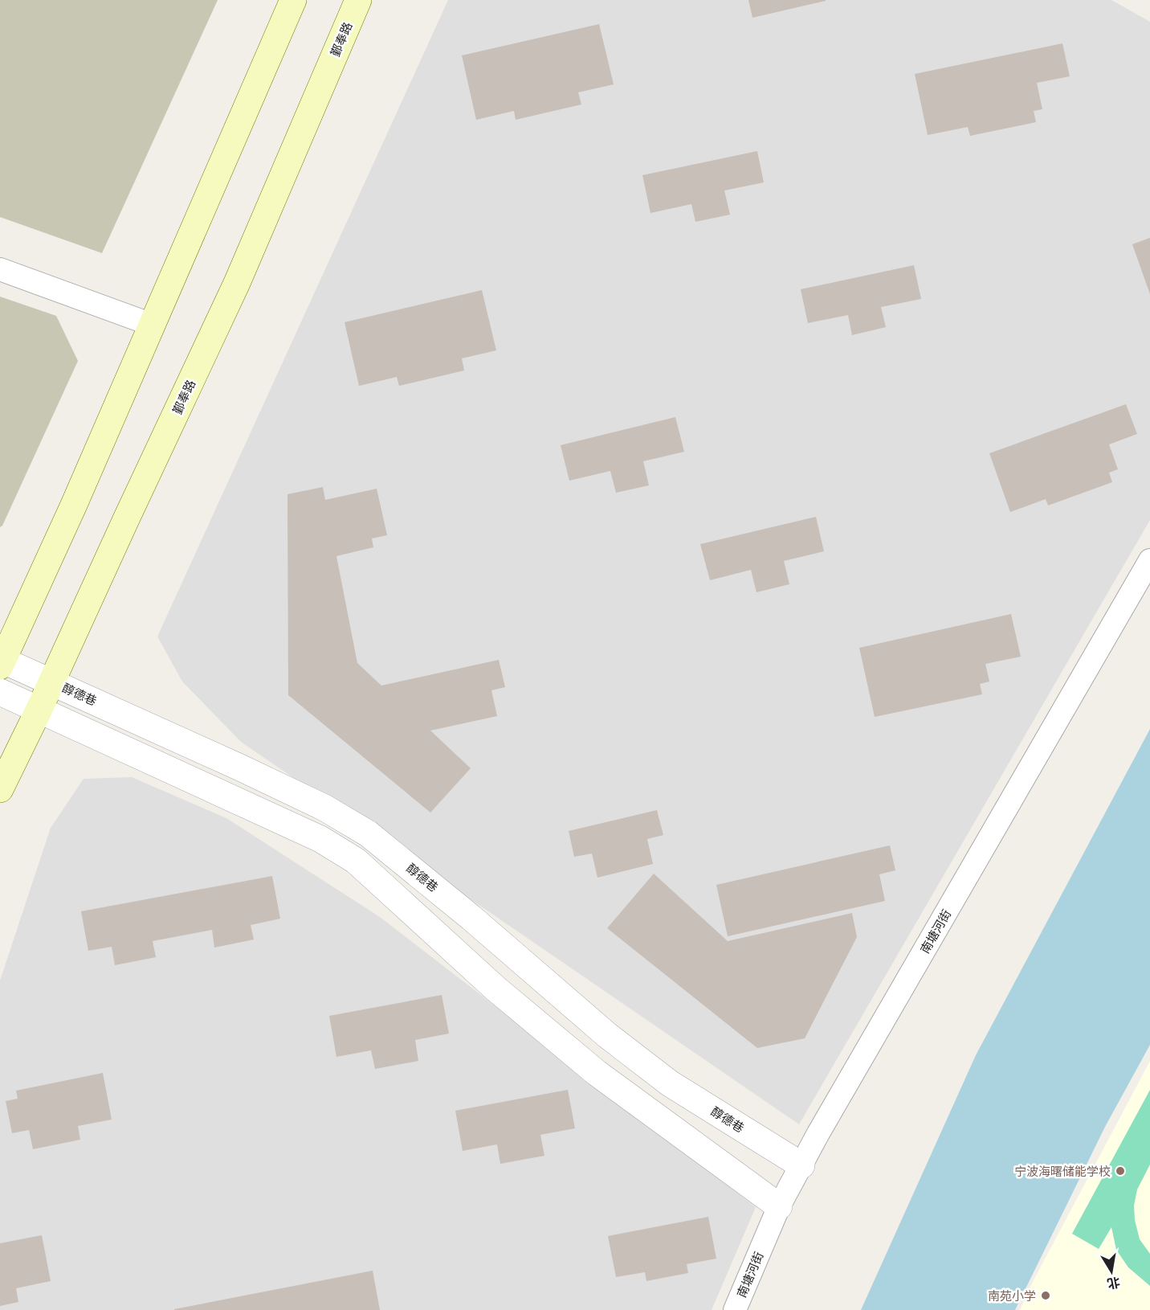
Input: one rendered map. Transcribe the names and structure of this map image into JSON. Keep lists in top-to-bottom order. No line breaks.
{"streets":{"main road":["鄞奉路"],"street":["醇德巷","南塘河街"]},"crossings":[["鄞奉路","醇德巷"],["醇德巷","南塘河街"]],"places":["宁波海曙储能学校","南苑小学"],"north":"bottom"}
